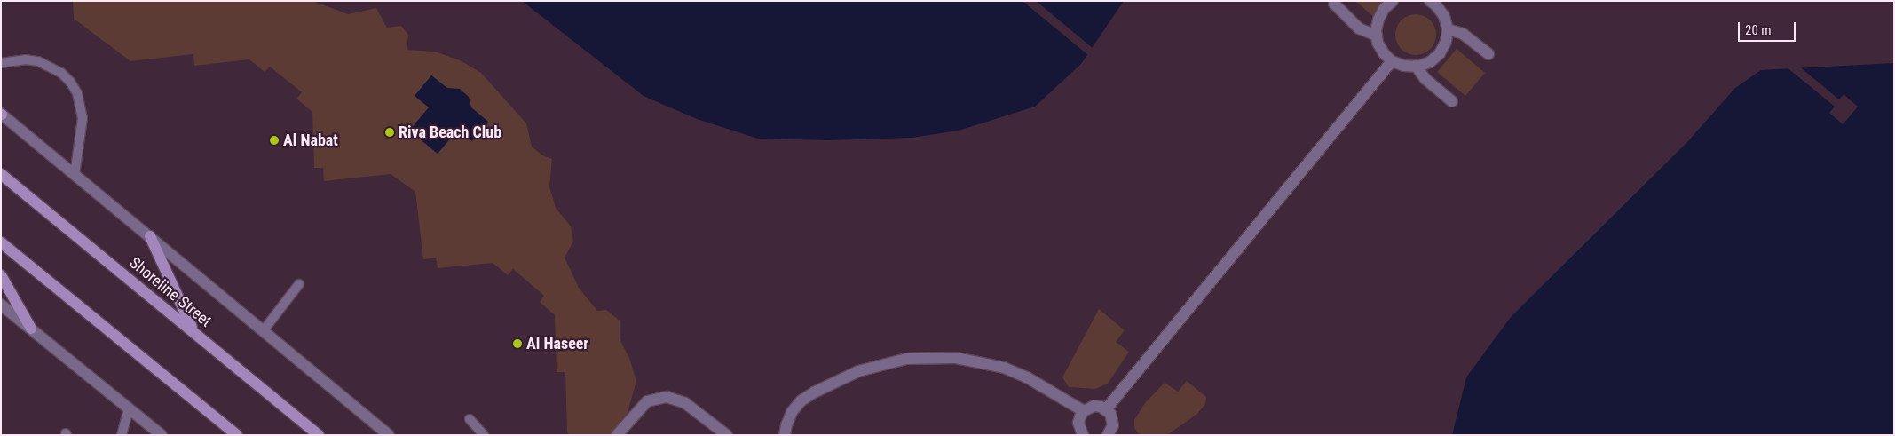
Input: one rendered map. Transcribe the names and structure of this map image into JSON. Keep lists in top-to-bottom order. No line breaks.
{"streets":{"main road":["Shoreline Street"]},"places":["Riva Beach Club","Al Nabat","Al Haseer"],"scale_bar":"20 m"}
